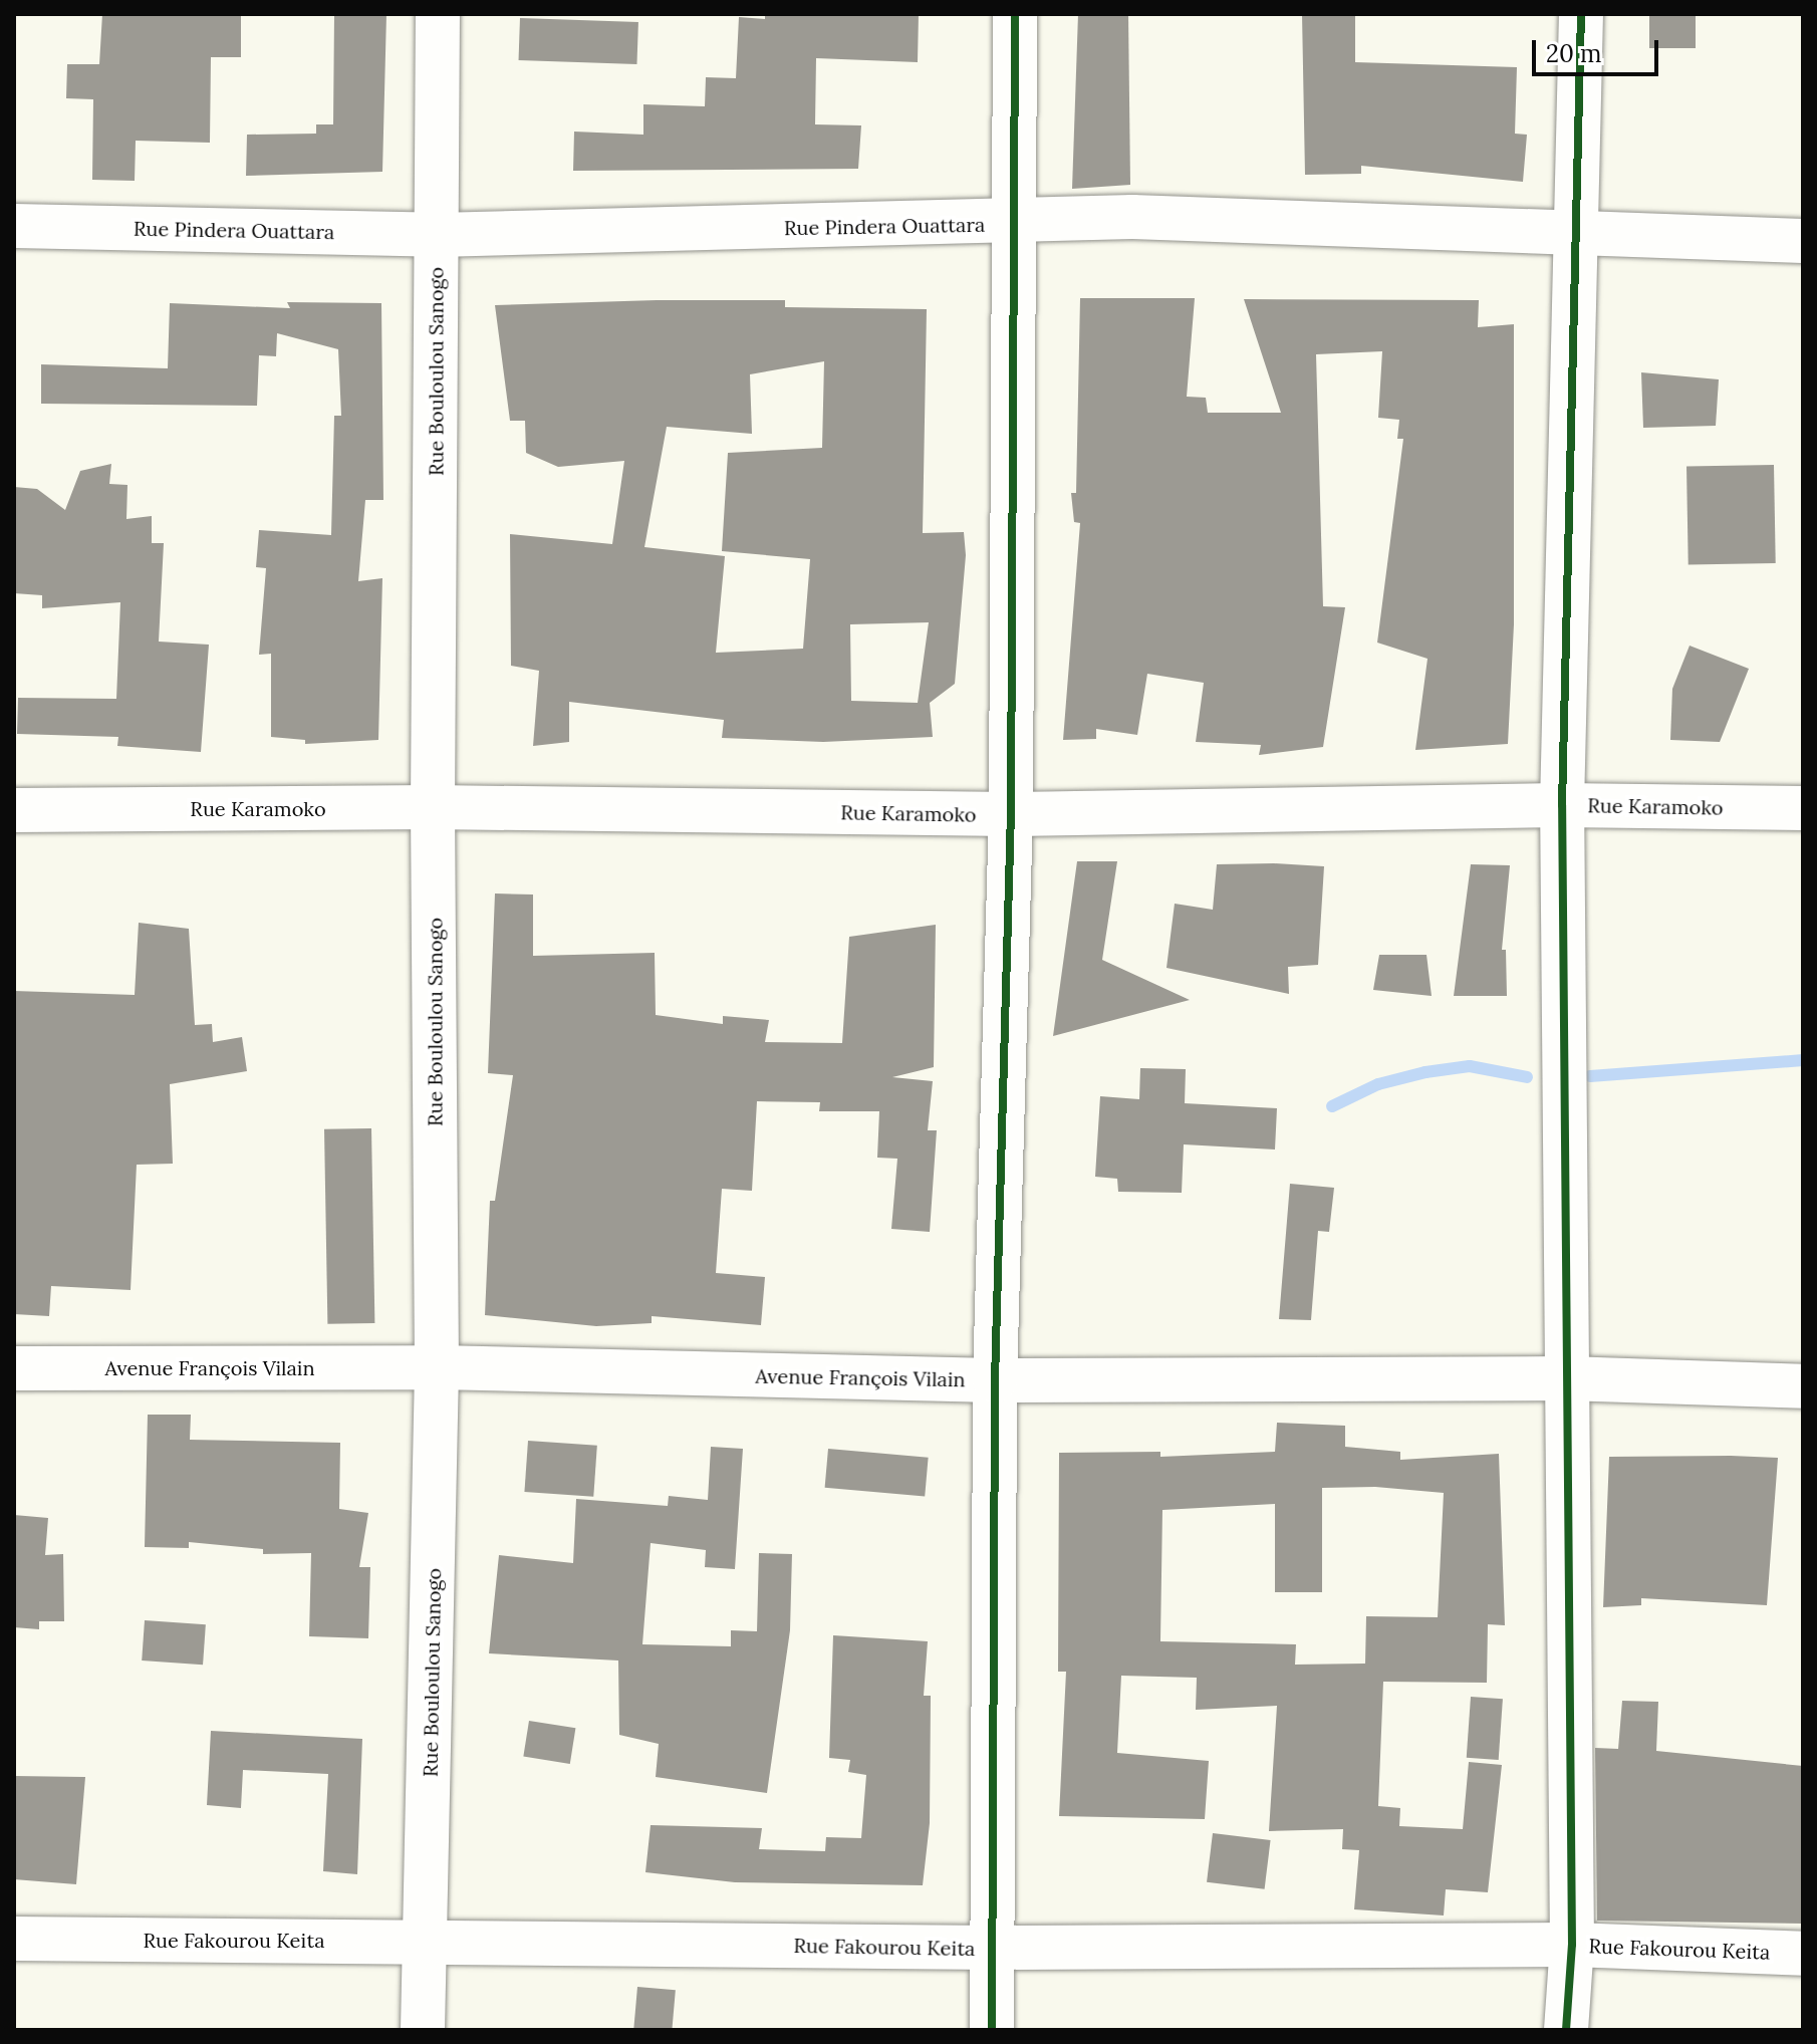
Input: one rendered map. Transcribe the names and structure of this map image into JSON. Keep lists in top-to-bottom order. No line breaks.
{"streets":{"street":["Rue Pindera Ouattara","Rue Bouloulou Sanogo","Rue Karamoko","Avenue François Vilain","Rue Fakourou Keita"]},"crossings":[["Rue Pindera Ouattara","Rue Bouloulou Sanogo"],["Rue Bouloulou Sanogo","Rue Karamoko"],["Rue Bouloulou Sanogo","Avenue François Vilain"],["Rue Bouloulou Sanogo","Rue Fakourou Keita"]],"scale_bar":"20 m"}
